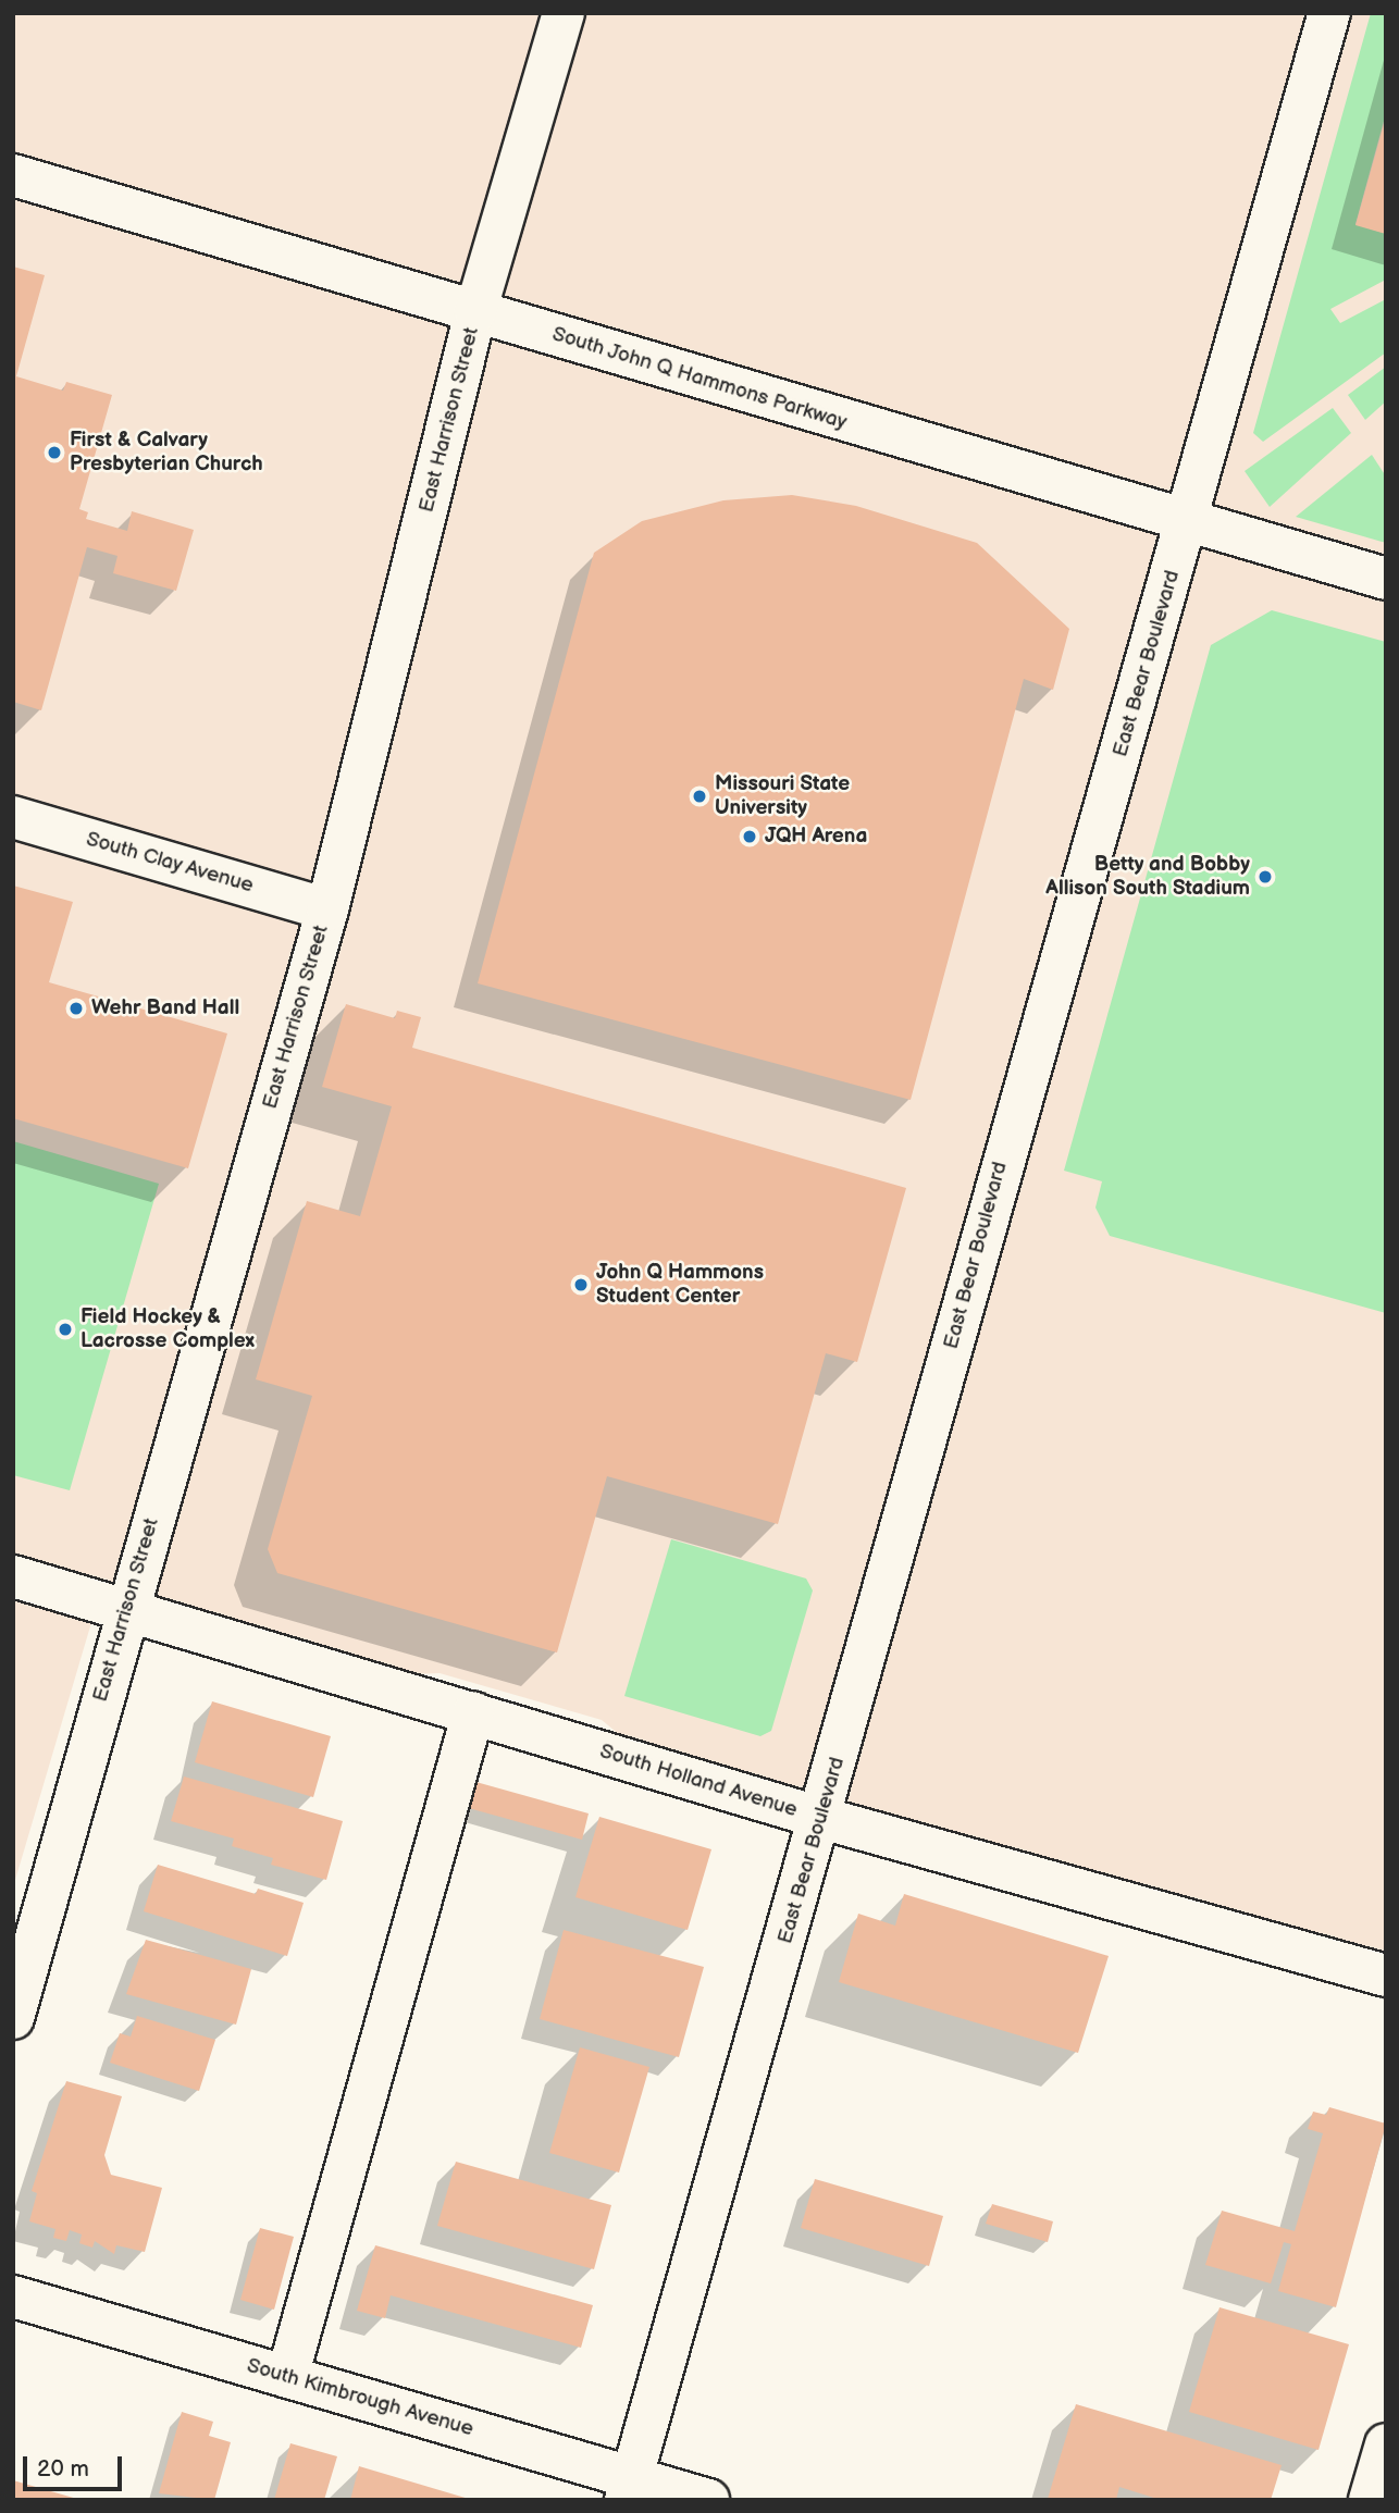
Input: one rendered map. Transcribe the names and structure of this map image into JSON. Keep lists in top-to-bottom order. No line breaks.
{"streets":{"street":["South John Q Hammons Parkway","East Harrison Street","East Bear Boulevard","South Clay Avenue","South Holland Avenue","South Kimbrough Avenue"]},"crossings":[["South John Q Hammons Parkway","East Harrison Street"],["South John Q Hammons Parkway","East Bear Boulevard"],["East Harrison Street","South Clay Avenue"],["East Harrison Street","South Holland Avenue"],["East Bear Boulevard","South Holland Avenue"],["East Bear Boulevard","South Kimbrough Avenue"]],"places":["First & Calvary Presbyterian Church","Missouri State University","JQH Arena","Betty and Bobby Allison South Stadium","Wehr Band Hall","John Q Hammons Student Center","Field Hockey & Lacrosse Complex"],"scale_bar":"20 m"}
